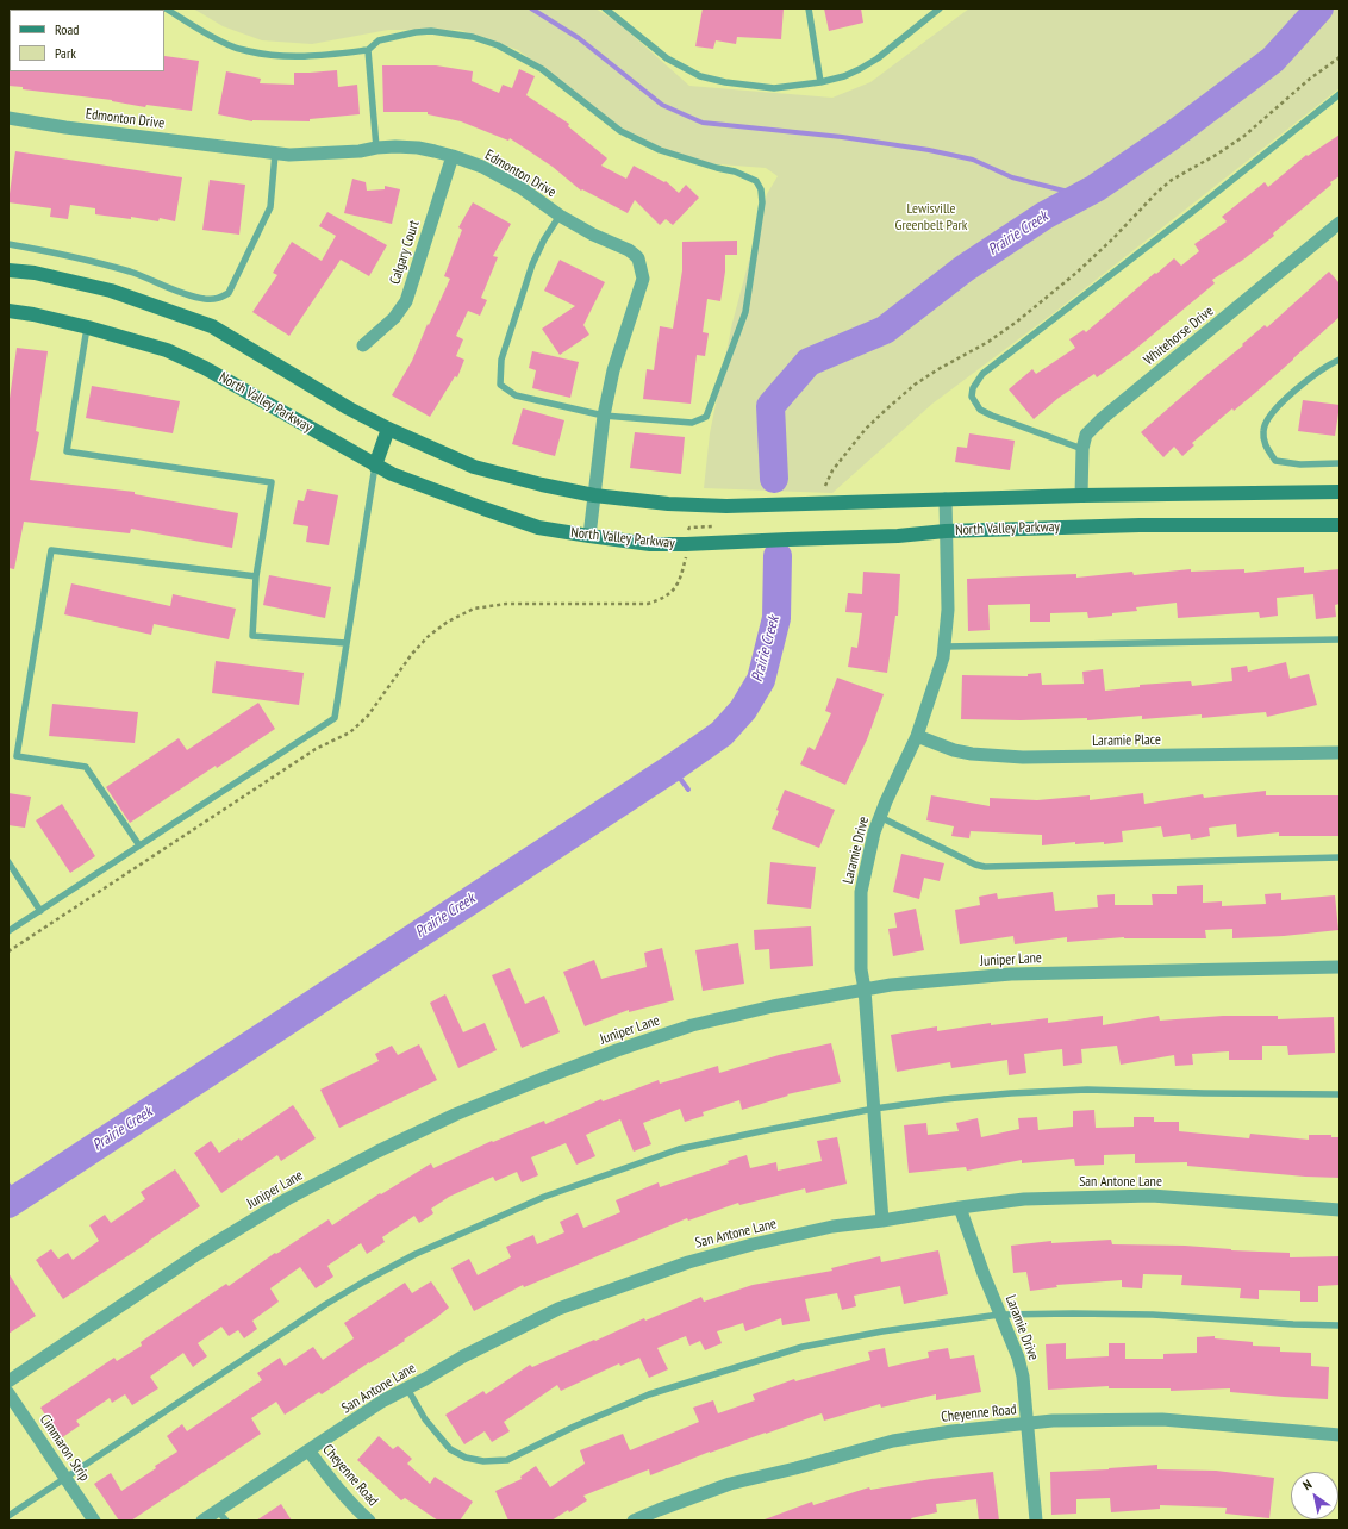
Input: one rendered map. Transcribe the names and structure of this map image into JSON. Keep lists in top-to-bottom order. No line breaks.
{"streets":{"street":["Edmonton Drive","Calgary Court","Whitehorse Drive","North Valley Parkway","Laramie Place","Laramie Drive","Juniper Lane","San Antone Lane","Cheyenne Road","Cimmaron Strip"]},"crossings":[["Edmonton Drive","Calgary Court"],["Edmonton Drive","North Valley Parkway"],["North Valley Parkway","Laramie Drive"],["Laramie Place","Laramie Drive"],["Laramie Drive","Juniper Lane"],["Laramie Drive","San Antone Lane"],["Laramie Drive","Cheyenne Road"],["San Antone Lane","Cheyenne Road"]],"water":["Prairie Creek"],"parks":["Lewisville Greenbelt Park"],"legend":["Road","Park"],"north":"top left"}
